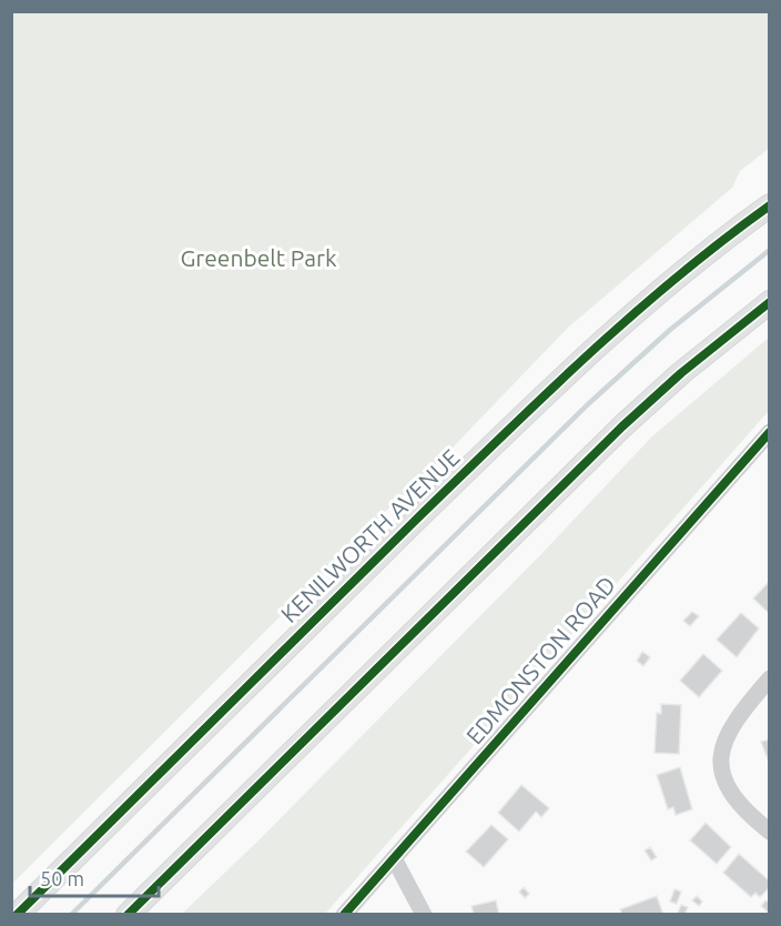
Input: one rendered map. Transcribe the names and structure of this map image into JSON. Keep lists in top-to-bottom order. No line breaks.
{"streets":{"main road":["KENILWORTH AVENUE"],"street":["EDMONSTON ROAD"]},"parks":["Greenbelt Park"],"scale_bar":"50 m"}
